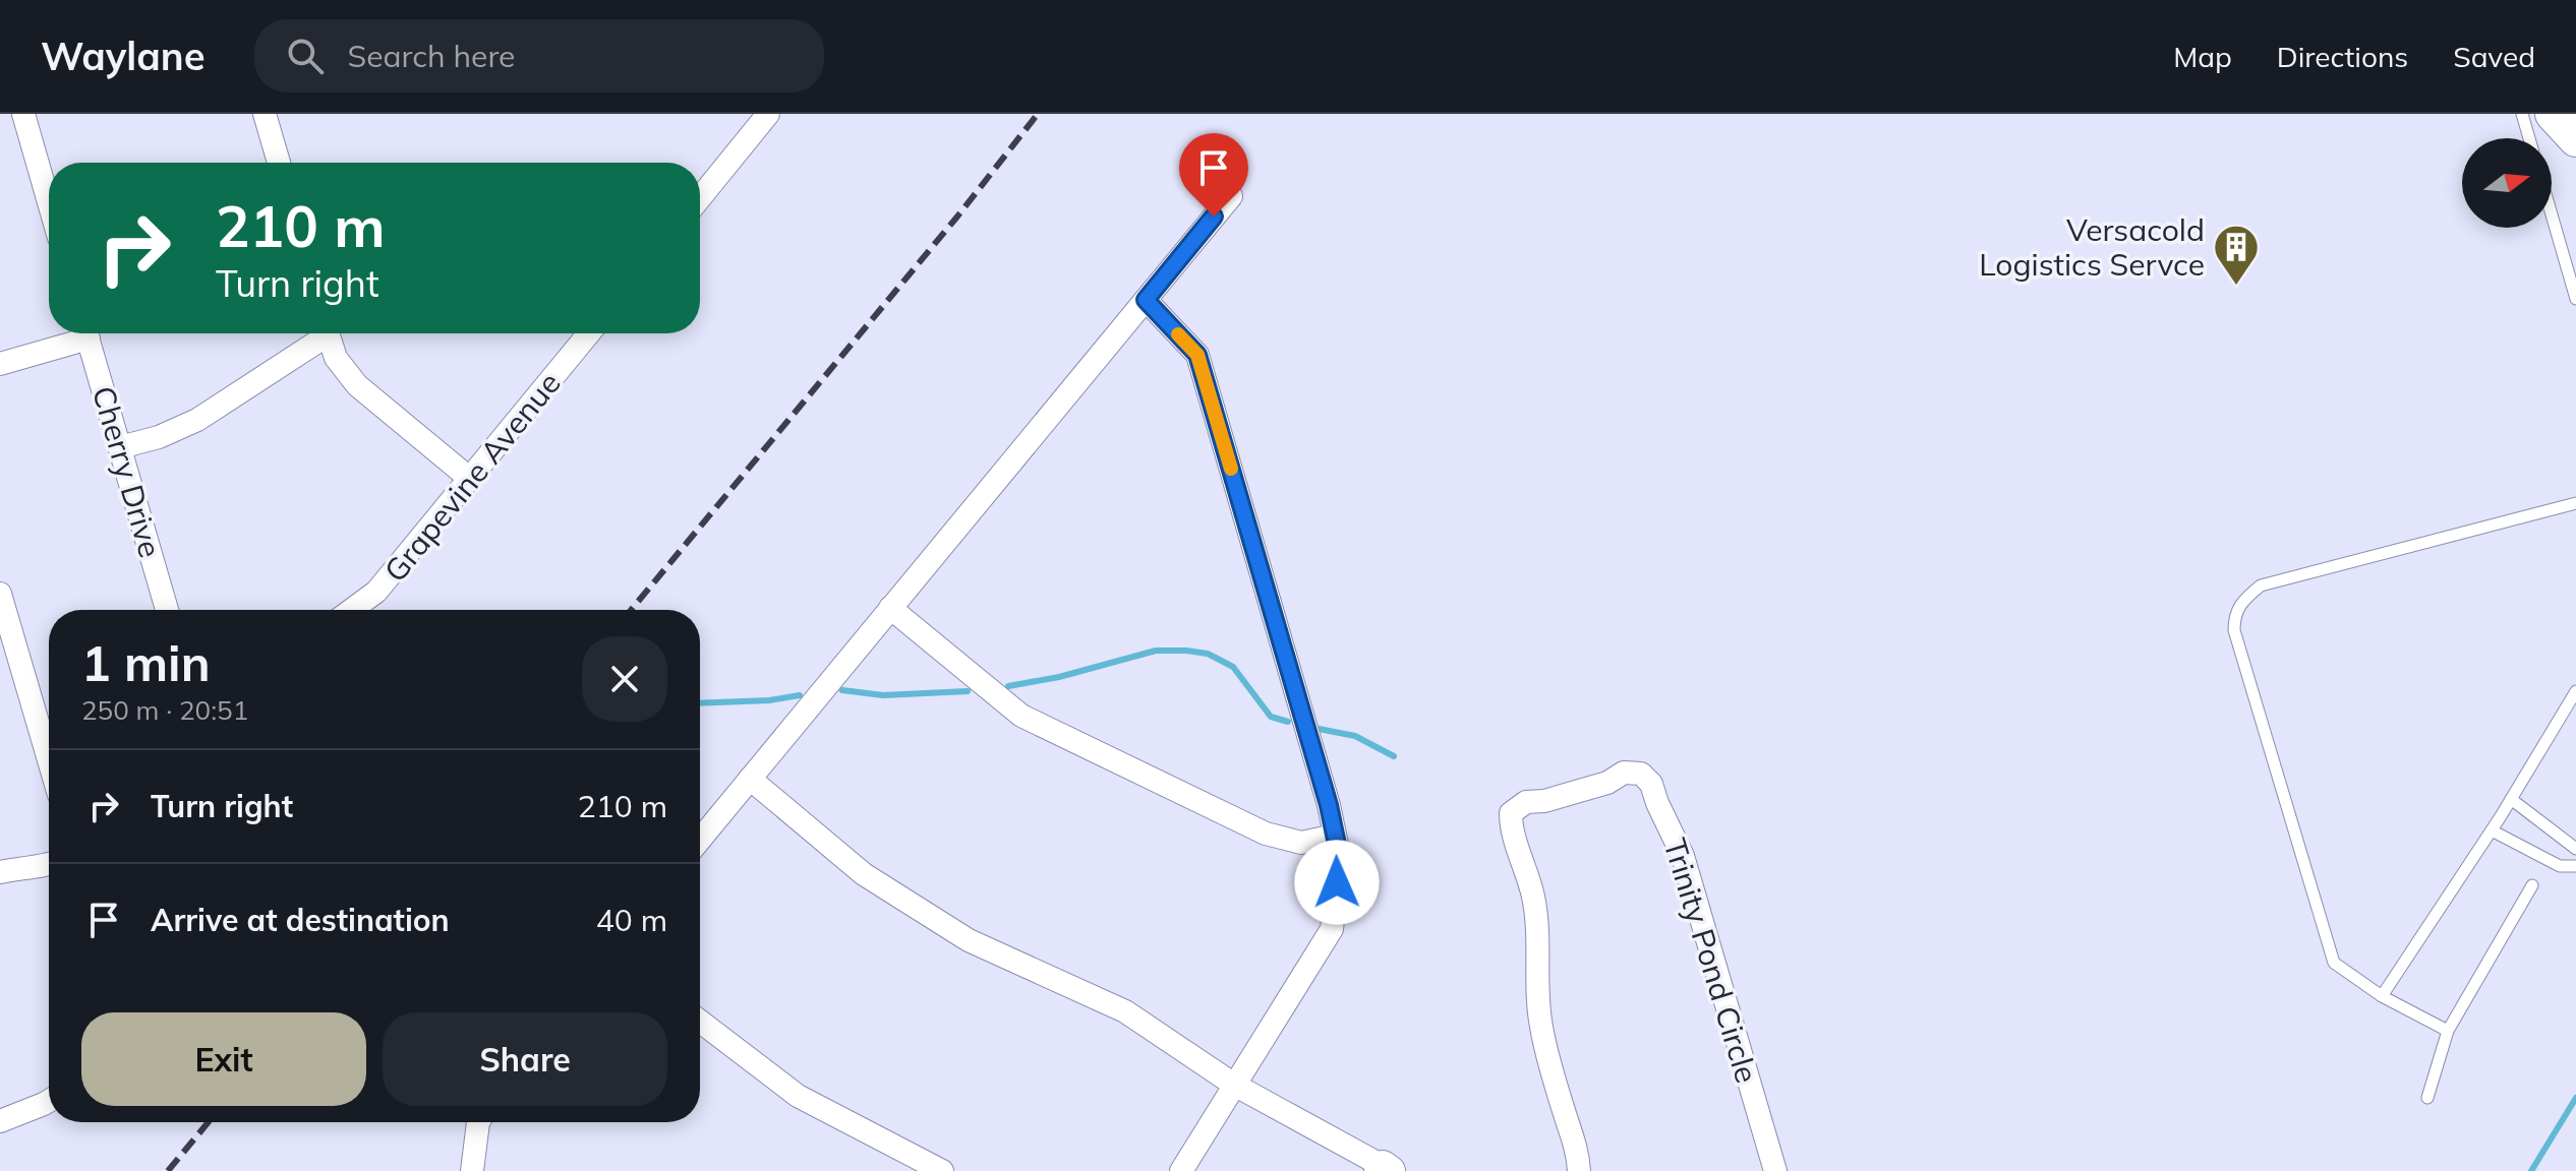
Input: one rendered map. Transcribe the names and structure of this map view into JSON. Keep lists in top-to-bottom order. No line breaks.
{"streets":{"street":["Cherry Drive","Grapevine Avenue","Trinity Pond Circle"]},"places":{"building":["Versacold Logistics Servce"]},"north":"right","page":{"header":"Waylane","search":"Search here","nav":["Map","Directions","Saved"],"turn":["210 m","Turn right"],"heading":["1 min","250 m · 20:51"],"list":[{"name":"Turn right","value":"210 m"},{"name":"Arrive at destination","value":"40 m"}],"buttons":["Exit","Share"]}}
